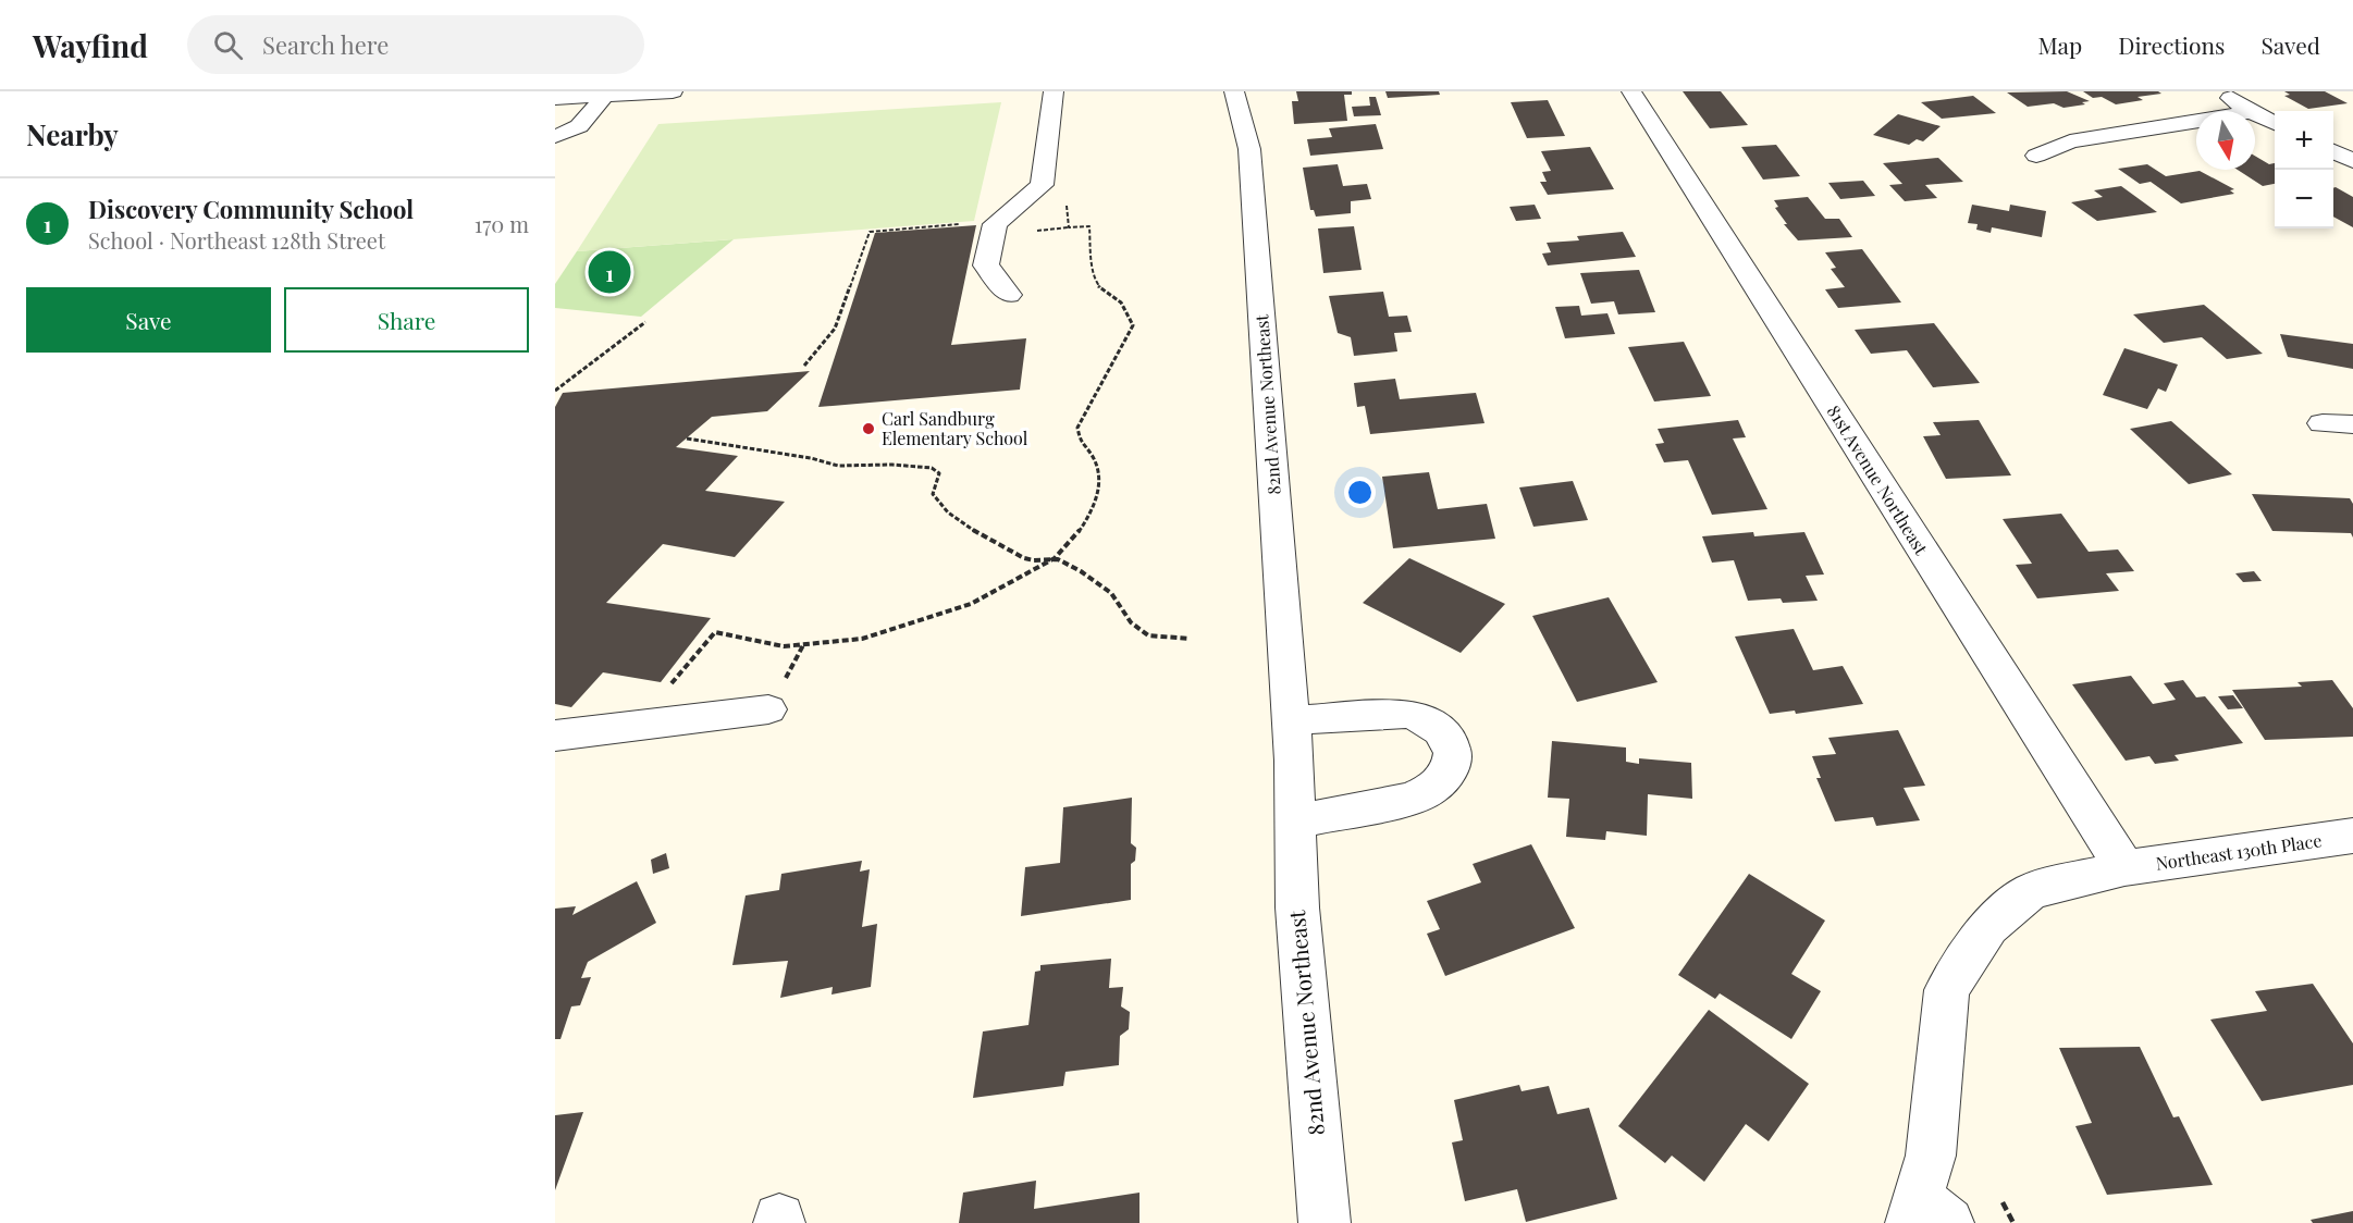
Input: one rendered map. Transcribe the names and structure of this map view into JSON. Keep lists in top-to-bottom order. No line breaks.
{"streets":{"street":["82nd Avenue Northeast","81st Avenue Northeast","Northeast 130th Place"]},"crossings":[["81st Avenue Northeast","Northeast 130th Place"]],"places":["Carl Sandburg Elementary School"],"north":"bottom","page":{"header":"Wayfind","search":"Search here","nav":["Map","Directions","Saved"],"heading":"Nearby","map_buttons":["+","−"],"list":[{"mark":"1","name":"Discovery Community School","note":"School · Northeast 128th Street","value":"170 m"}],"pins":"1","buttons":["Save","Share"]}}
